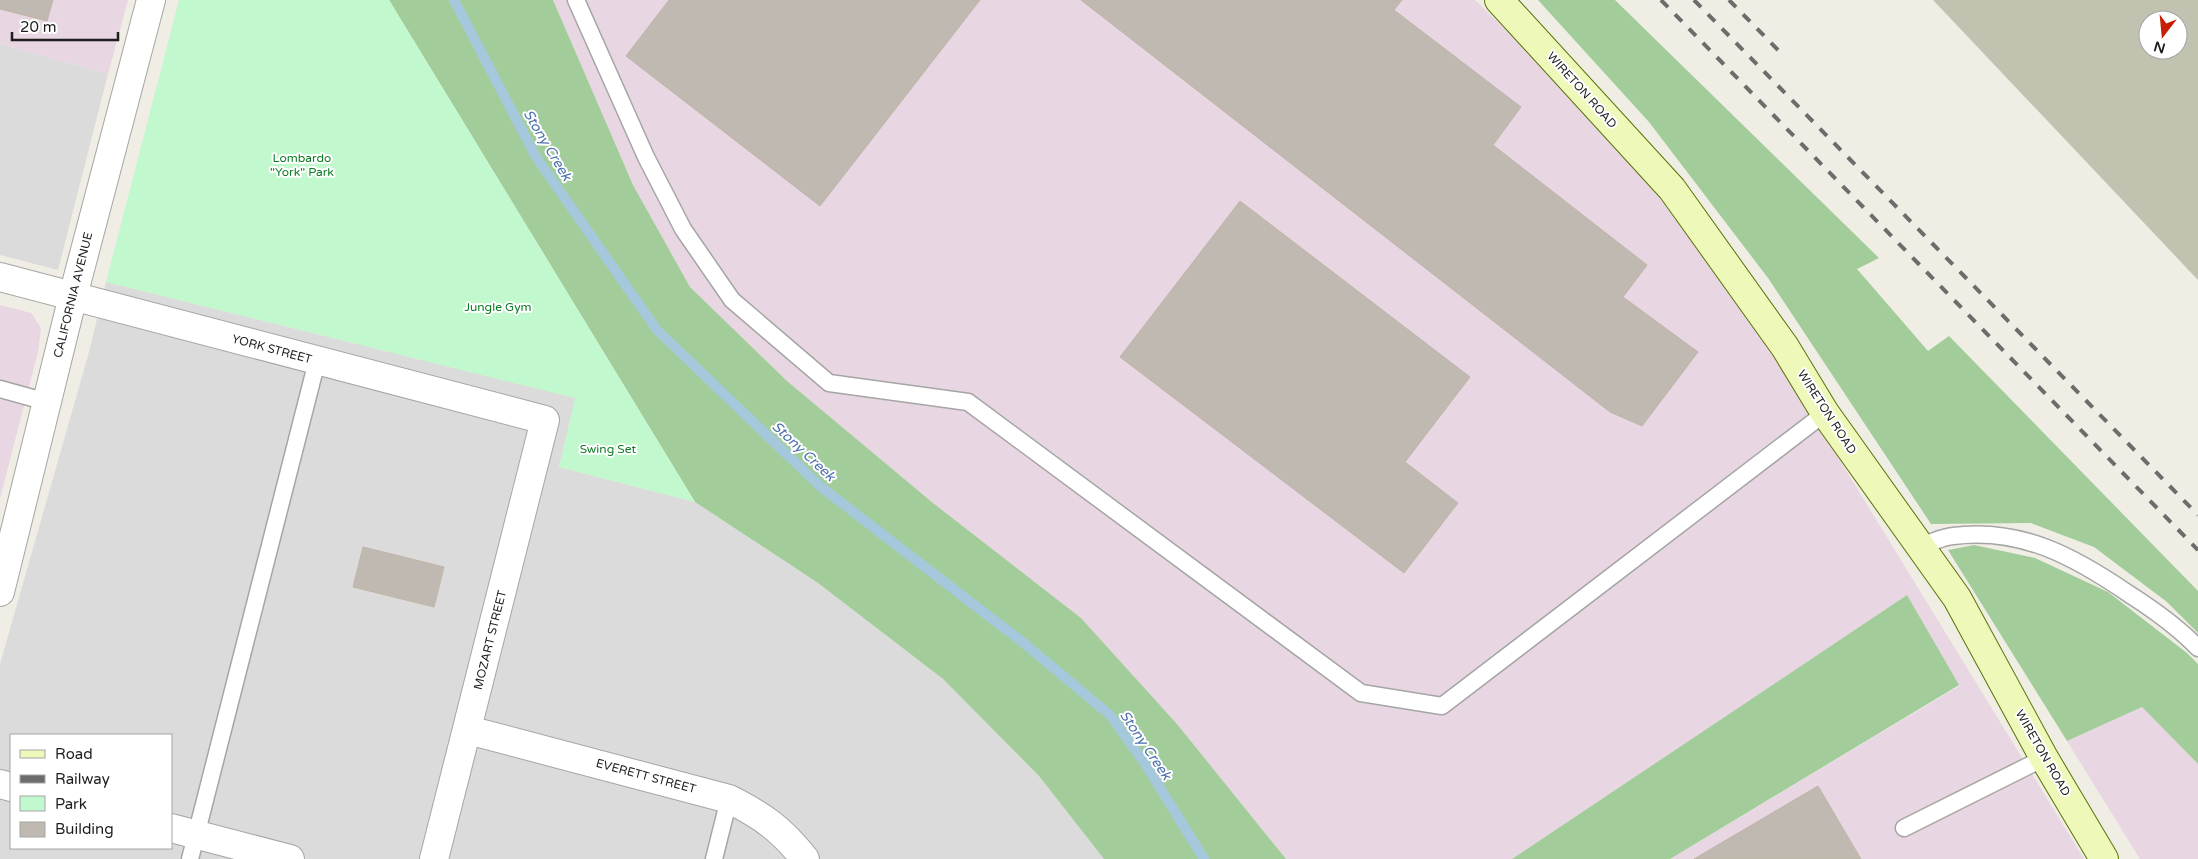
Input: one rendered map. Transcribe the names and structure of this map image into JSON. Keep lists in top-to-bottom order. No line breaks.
{"streets":{"street":["WIRETON ROAD","CALIFORNIA AVENUE","YORK STREET","MOZART STREET","EVERETT STREET"]},"crossings":[["CALIFORNIA AVENUE","YORK STREET"],["YORK STREET","MOZART STREET"],["MOZART STREET","EVERETT STREET"]],"water":["Stony Creek"],"parks":["Lombardo \"York\" Park","Jungle Gym","Swing Set"],"legend":["Road","Railway","Park","Building"],"scale_bar":"20 m","north":"bottom"}
